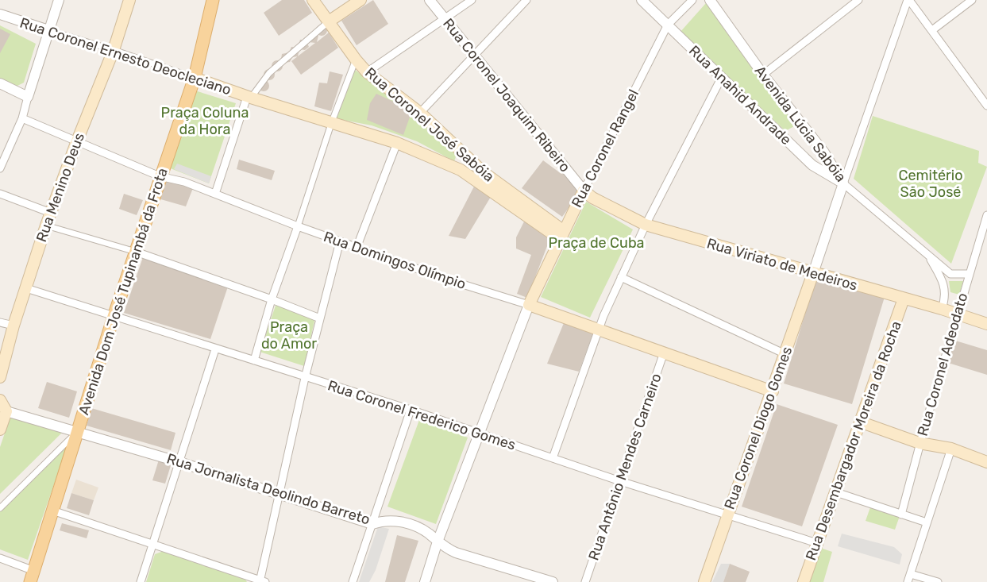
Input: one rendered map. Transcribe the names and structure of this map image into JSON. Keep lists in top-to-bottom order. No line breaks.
{"streets":{"main road":["Rua Coronel Ernesto Deocleciano","Rua Coronel José Sabóia","Rua Coronel Rangel","Rua Menino Deus","Rua Domingos Olímpio","Rua Viriato de Medeiros","Avenida Dom José Tupinambá da Frota","Rua Coronel Diogo Gomes","Rua Desembargador Moreira da Rocha"],"street":["Rua Coronel Joaquim Ribeiro","Rua Anahid Andrade","Avenida Lúcia Sabóia","Rua Coronel Adeodato","Rua Coronel Frederico Gomes","Rua Antônio Mendes Carneiro","Rua Jornalista Deolindo Barreto"]},"crossings":[["Rua Coronel Ernesto Deocleciano","Rua Coronel José Sabóia"],["Rua Coronel Ernesto Deocleciano","Rua Coronel Rangel"],["Rua Coronel Ernesto Deocleciano","Rua Menino Deus"],["Rua Coronel Ernesto Deocleciano","Avenida Dom José Tupinambá da Frota"],["Rua Coronel Joaquim Ribeiro","Rua Coronel Rangel"],["Rua Coronel Joaquim Ribeiro","Rua Viriato de Medeiros"],["Rua Anahid Andrade","Avenida Lúcia Sabóia"],["Rua Anahid Andrade","Rua Coronel Rangel"],["Avenida Lúcia Sabóia","Rua Viriato de Medeiros"],["Avenida Lúcia Sabóia","Rua Coronel Adeodato"],["Rua Coronel José Sabóia","Rua Coronel Rangel"],["Rua Coronel Rangel","Rua Domingos Olímpio"],["Rua Coronel Rangel","Rua Viriato de Medeiros"],["Rua Menino Deus","Rua Domingos Olímpio"],["Rua Menino Deus","Rua Coronel Frederico Gomes"],["Rua Domingos Olímpio","Avenida Dom José Tupinambá da Frota"],["Rua Domingos Olímpio","Rua Coronel Diogo Gomes"],["Rua Domingos Olímpio","Rua Antônio Mendes Carneiro"],["Rua Viriato de Medeiros","Rua Coronel Adeodato"],["Rua Viriato de Medeiros","Rua Coronel Diogo Gomes"],["Rua Viriato de Medeiros","Rua Desembargador Moreira da Rocha"],["Avenida Dom José Tupinambá da Frota","Rua Coronel Frederico Gomes"],["Avenida Dom José Tupinambá da Frota","Rua Jornalista Deolindo Barreto"],["Rua Coronel Frederico Gomes","Rua Coronel Diogo Gomes"],["Rua Coronel Frederico Gomes","Rua Desembargador Moreira da Rocha"],["Rua Coronel Frederico Gomes","Rua Antônio Mendes Carneiro"]],"parks":["Praça Coluna da Hora","Cemitério São José","Praça de Cuba","Praça do Amor"]}
